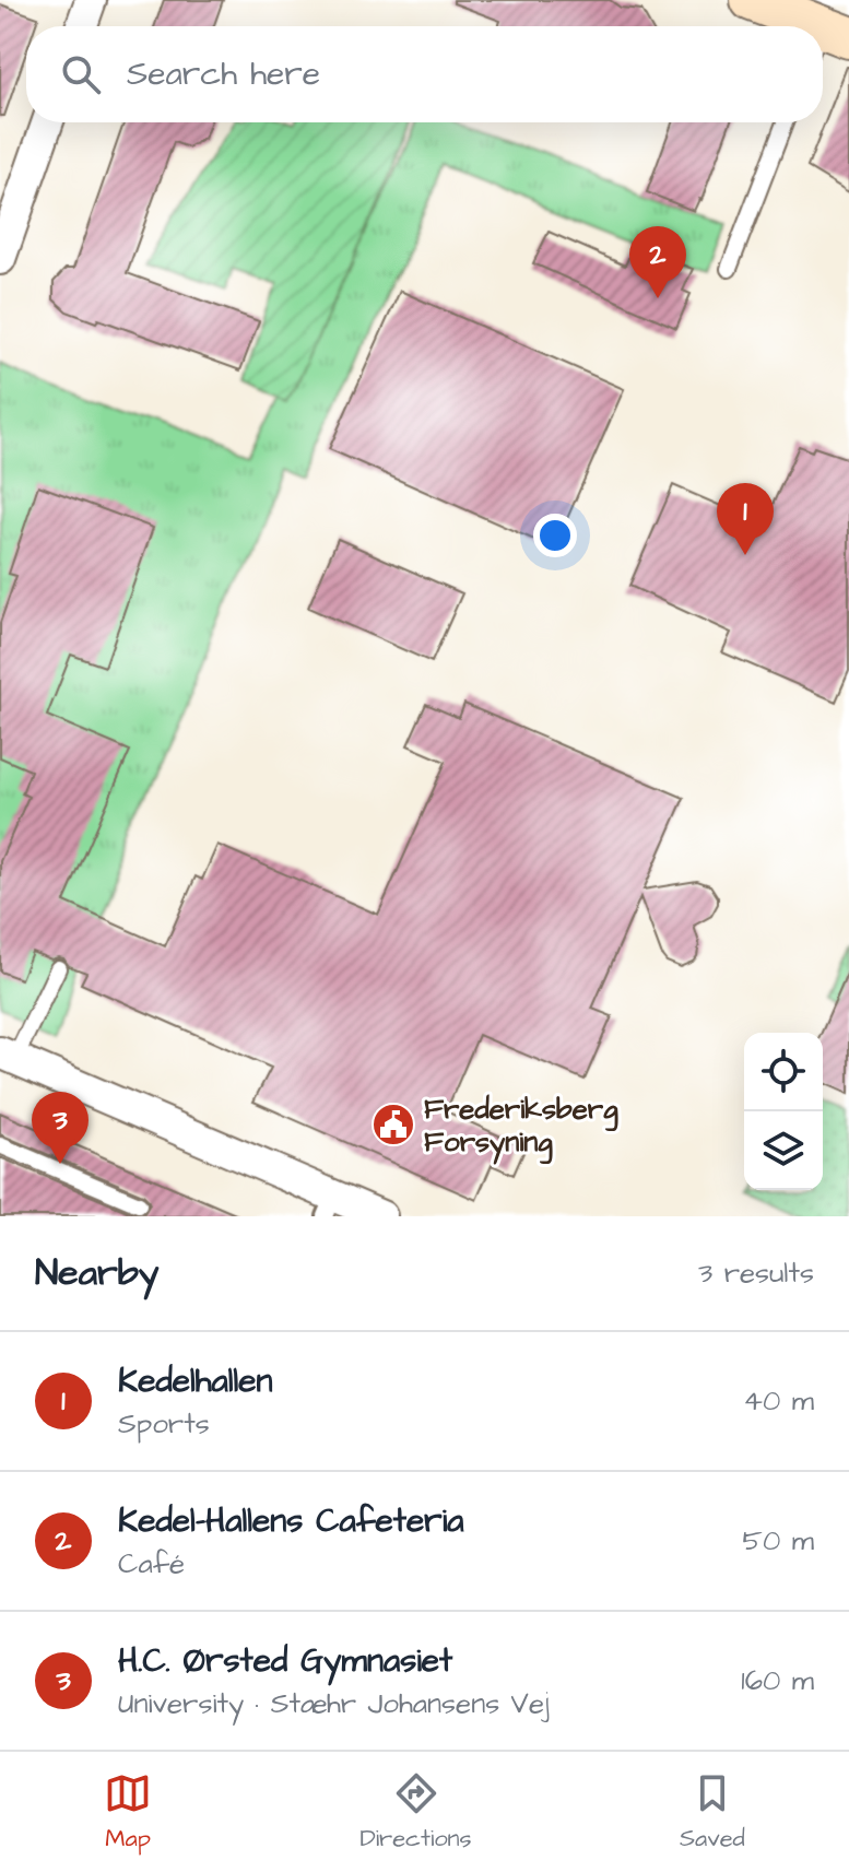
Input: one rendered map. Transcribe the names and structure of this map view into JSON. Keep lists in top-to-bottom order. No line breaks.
{"places":{"public building":["Frederiksberg Forsyning"]},"page":{"search":"Search here","pins":["2","1","3"],"heading":["Nearby","3 results"],"list":[{"mark":"1","name":"Kedelhallen","note":"Sports","value":"40 m"},{"mark":"2","name":"Kedel-Hallens Cafeteria","note":"Café","value":"50 m"},{"mark":"3","name":"H.C. Ørsted Gymnasiet","note":"University · Stæhr Johansens Vej","value":"160 m"}],"nav":["Map","Directions","Saved"]}}
